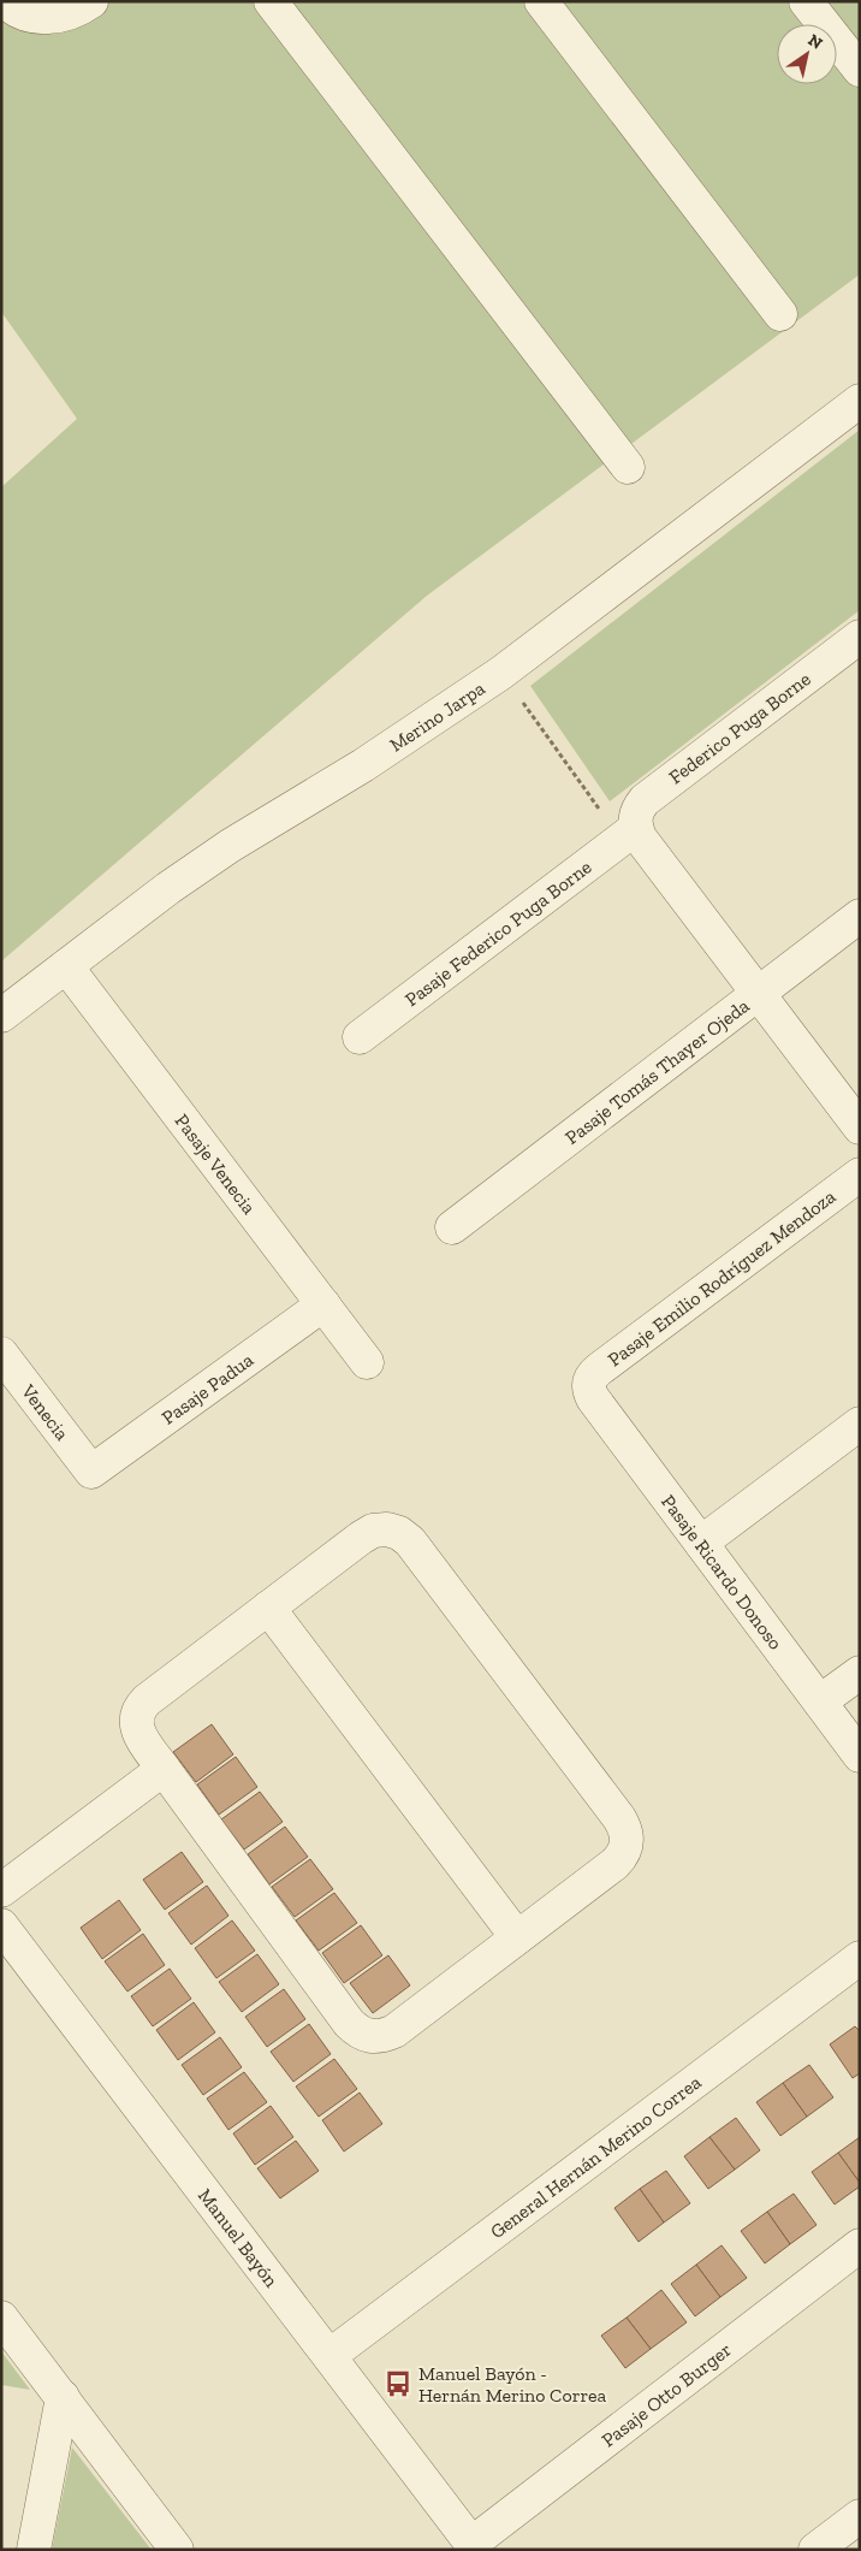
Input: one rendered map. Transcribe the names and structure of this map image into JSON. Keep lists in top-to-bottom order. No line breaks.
{"streets":{"street":["Merino Jarpa","Federico Puga Borne","Pasaje Federico Puga Borne","Pasaje Tomás Thayer Ojeda","Pasaje Venecia","Pasaje Emilio Rodríguez Mendoza","Pasaje Padua","Venecia","Pasaje Ricardo Donoso","General Hernán Merino Correa","Manuel Bayón","Pasaje Otto Burger"]},"crossings":[["Merino Jarpa","Pasaje Venecia"],["Federico Puga Borne","Pasaje Federico Puga Borne"],["Pasaje Venecia","Pasaje Padua"],["Pasaje Emilio Rodríguez Mendoza","Pasaje Ricardo Donoso"],["Pasaje Padua","Venecia"],["General Hernán Merino Correa","Manuel Bayón"],["Manuel Bayón","Pasaje Otto Burger"]],"places":{"bus stop":["Manuel Bayón - Hernán Merino Correa"]},"north":"top right"}
